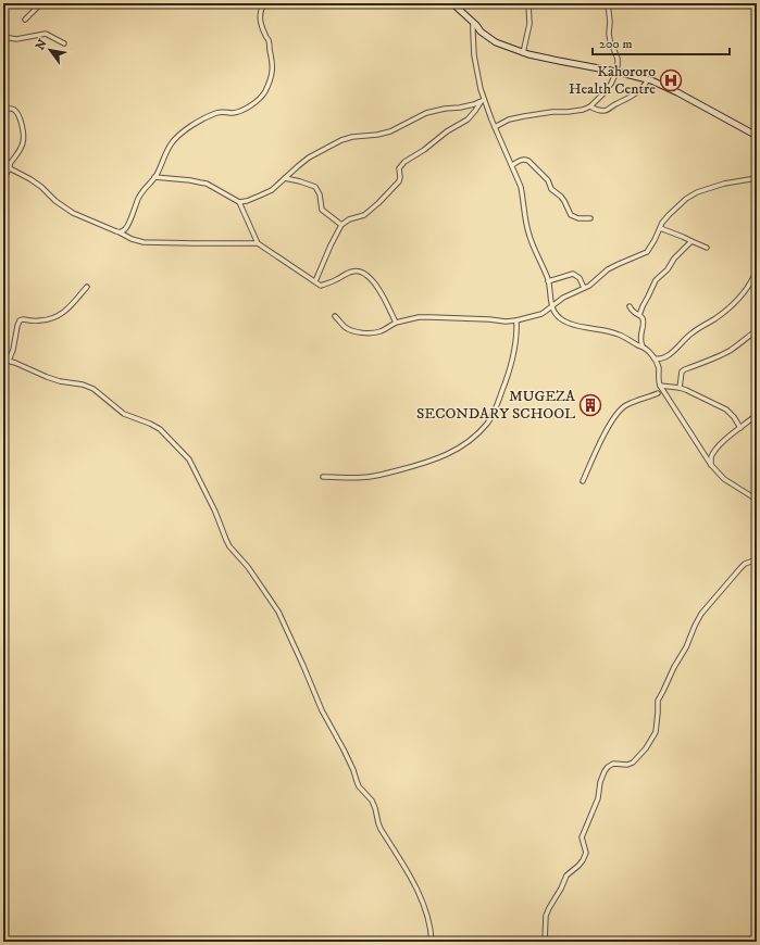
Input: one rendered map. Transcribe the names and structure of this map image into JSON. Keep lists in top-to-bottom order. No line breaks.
{"places":{"hospital":["Kahororo Health Centre"],"building":["MUGEZA SECONDARY SCHOOL"]},"scale_bar":"200 m","north":"top left"}
